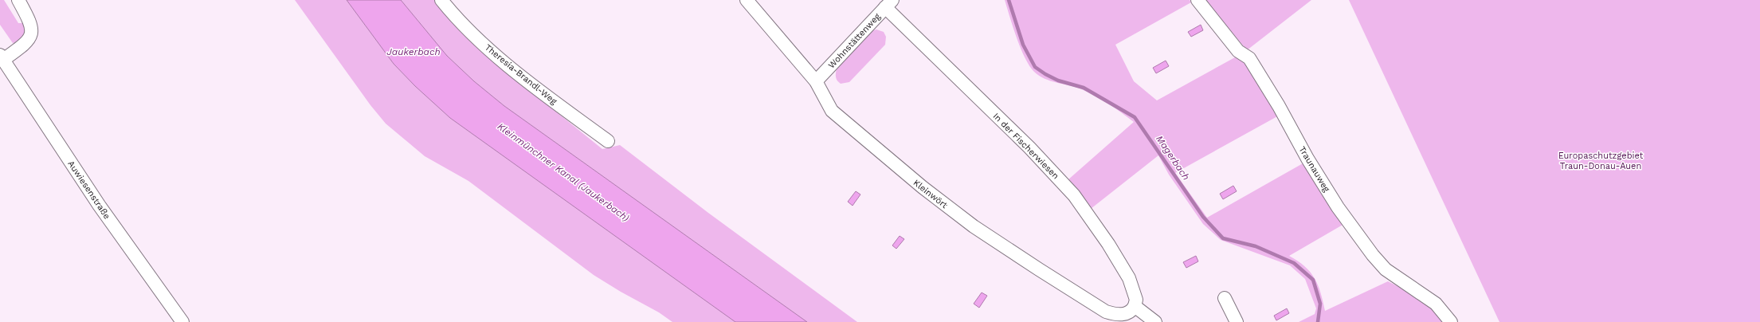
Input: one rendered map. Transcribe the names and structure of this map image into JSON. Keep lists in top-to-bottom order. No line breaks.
{"streets":{"street":["Wohnstättenweg","Theresia-Brandl-Weg","In der Fischerwiesen","Traunauweg","Auwiesenstraße","Kleinwört"]},"crossings":[["Wohnstättenweg","In der Fischerwiesen"],["Wohnstättenweg","Kleinwört"],["In der Fischerwiesen","Kleinwört"]],"water":["Jaukerbach","Magerbach","Kleinmünchner Kanal (Jaukerbach)"],"parks":["Europaschutzgebiet Traun-Donau-Auen"]}
